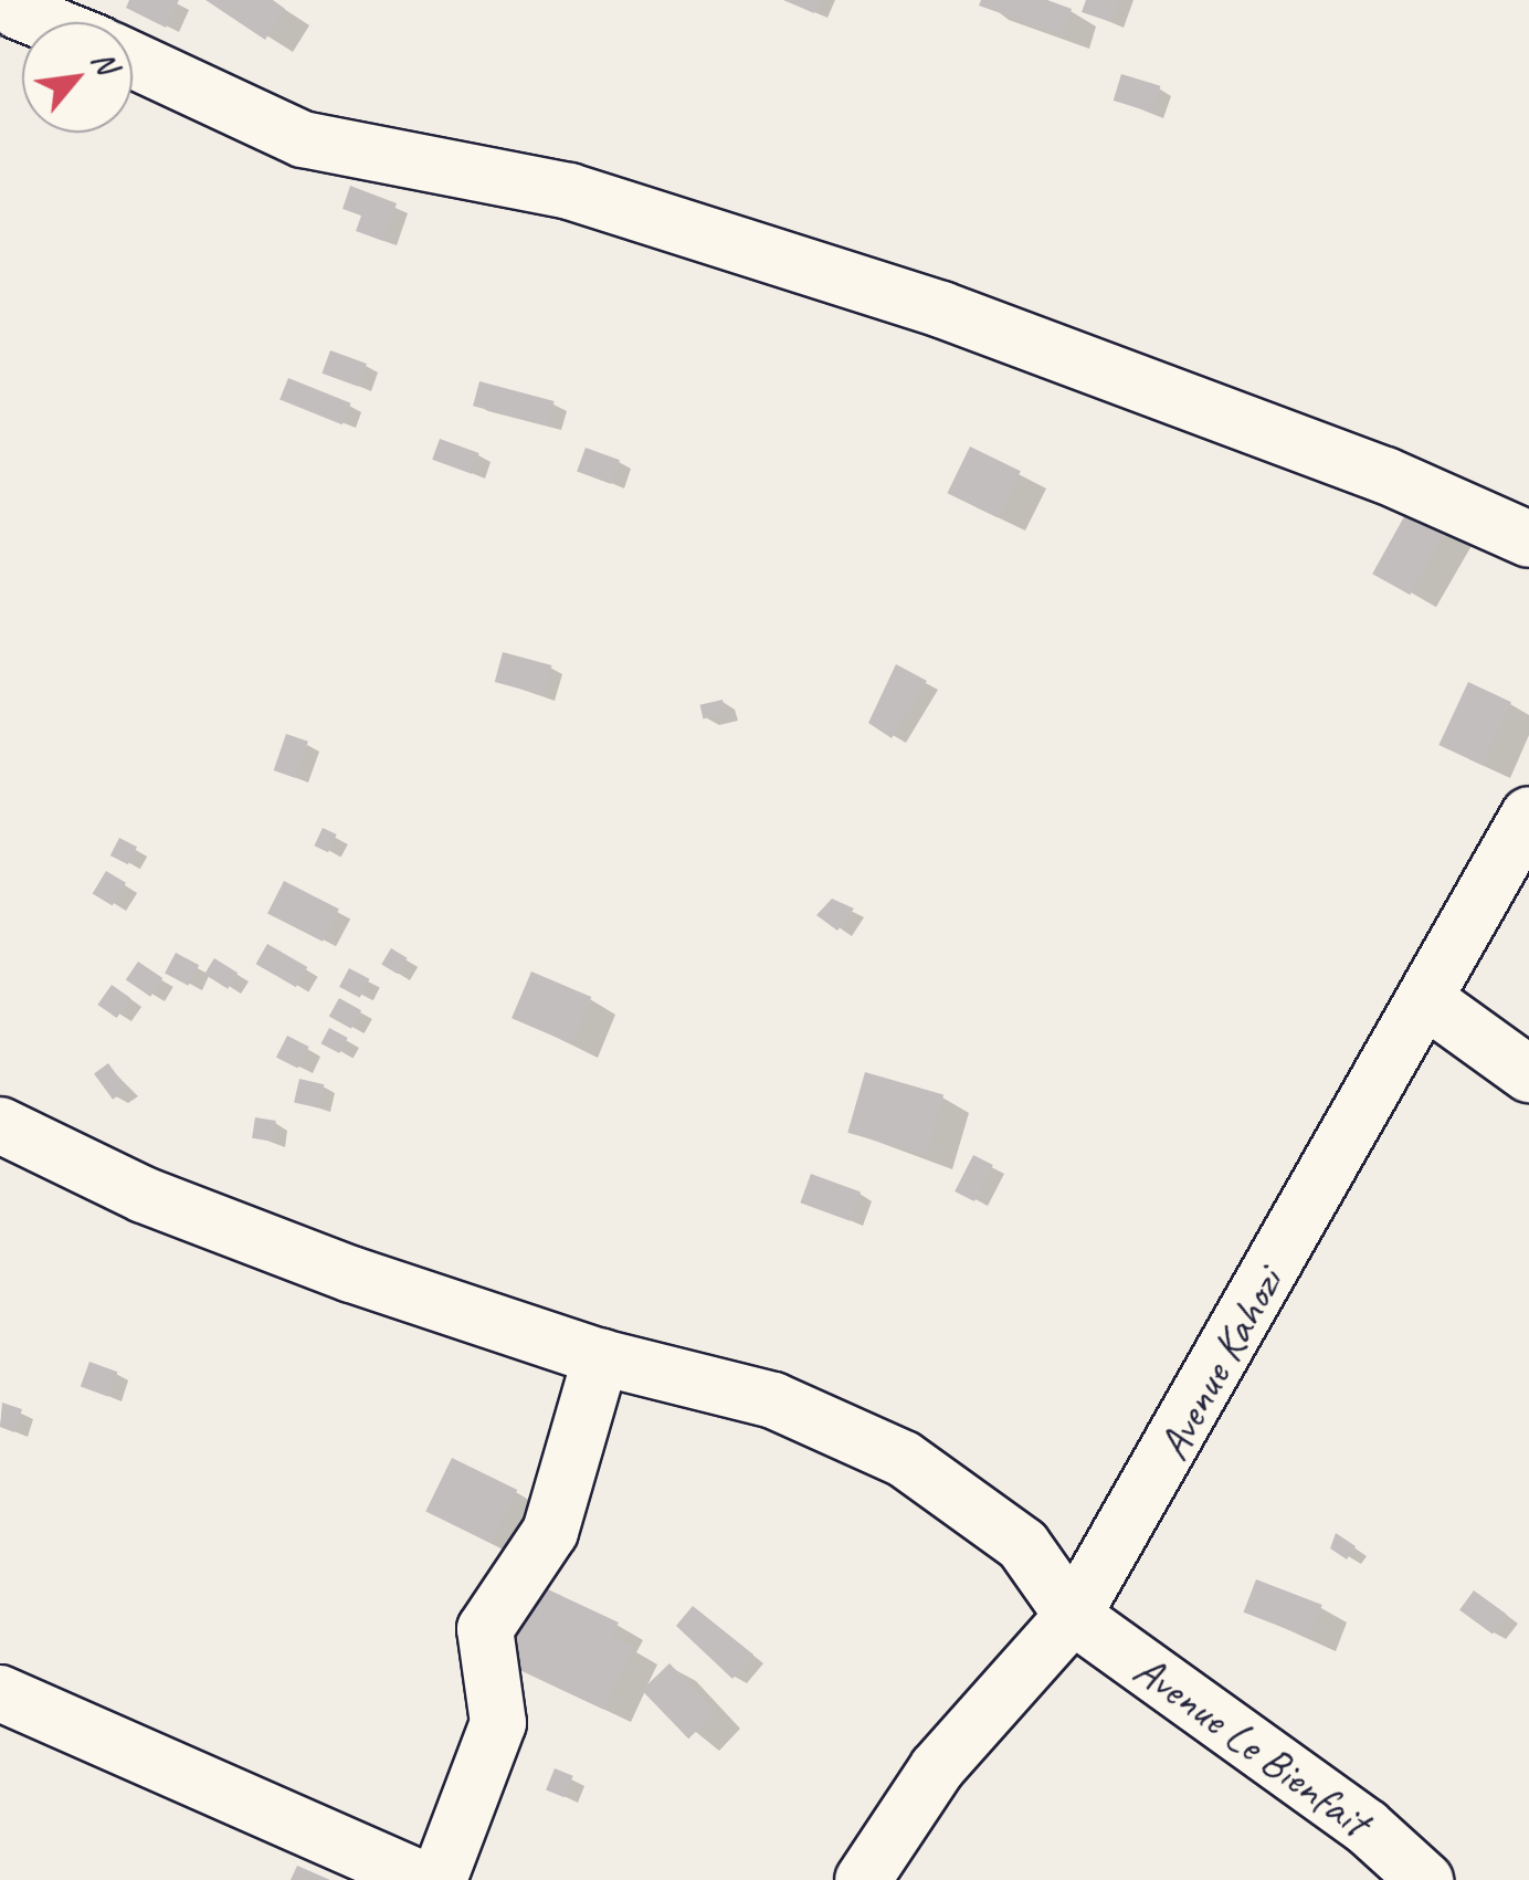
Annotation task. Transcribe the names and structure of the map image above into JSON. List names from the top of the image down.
{
  "streets": {
    "street": ["Avenue Kahozi", "Avenue Le Bienfait"]
  },
  "crossings": [
    ["Avenue Kahozi", "Avenue Le Bienfait"]
  ],
  "north": "top right"
}
